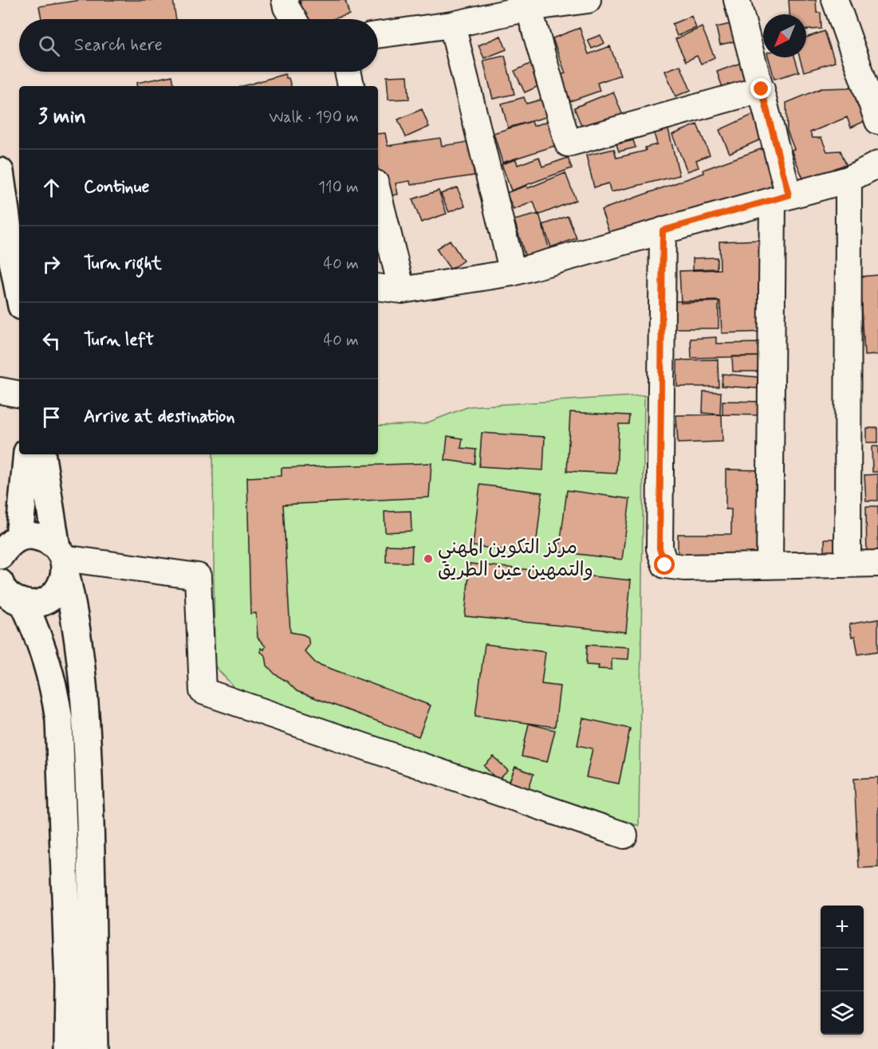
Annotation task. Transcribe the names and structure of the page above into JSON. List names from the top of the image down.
{
  "places": ["مركز التكوين المهني والتمهين عين الطريق"],
  "north": "bottom left",
  "page": {
    "search": "Search here",
    "heading": ["3 min", "Walk · 190 m"],
    "list": [
      ["Continue", "110 m"],
      ["Turn right", "40 m"],
      ["Turn left", "40 m"],
      "Arrive at destination"
    ],
    "map_buttons": ["+", "−"]
  }
}
